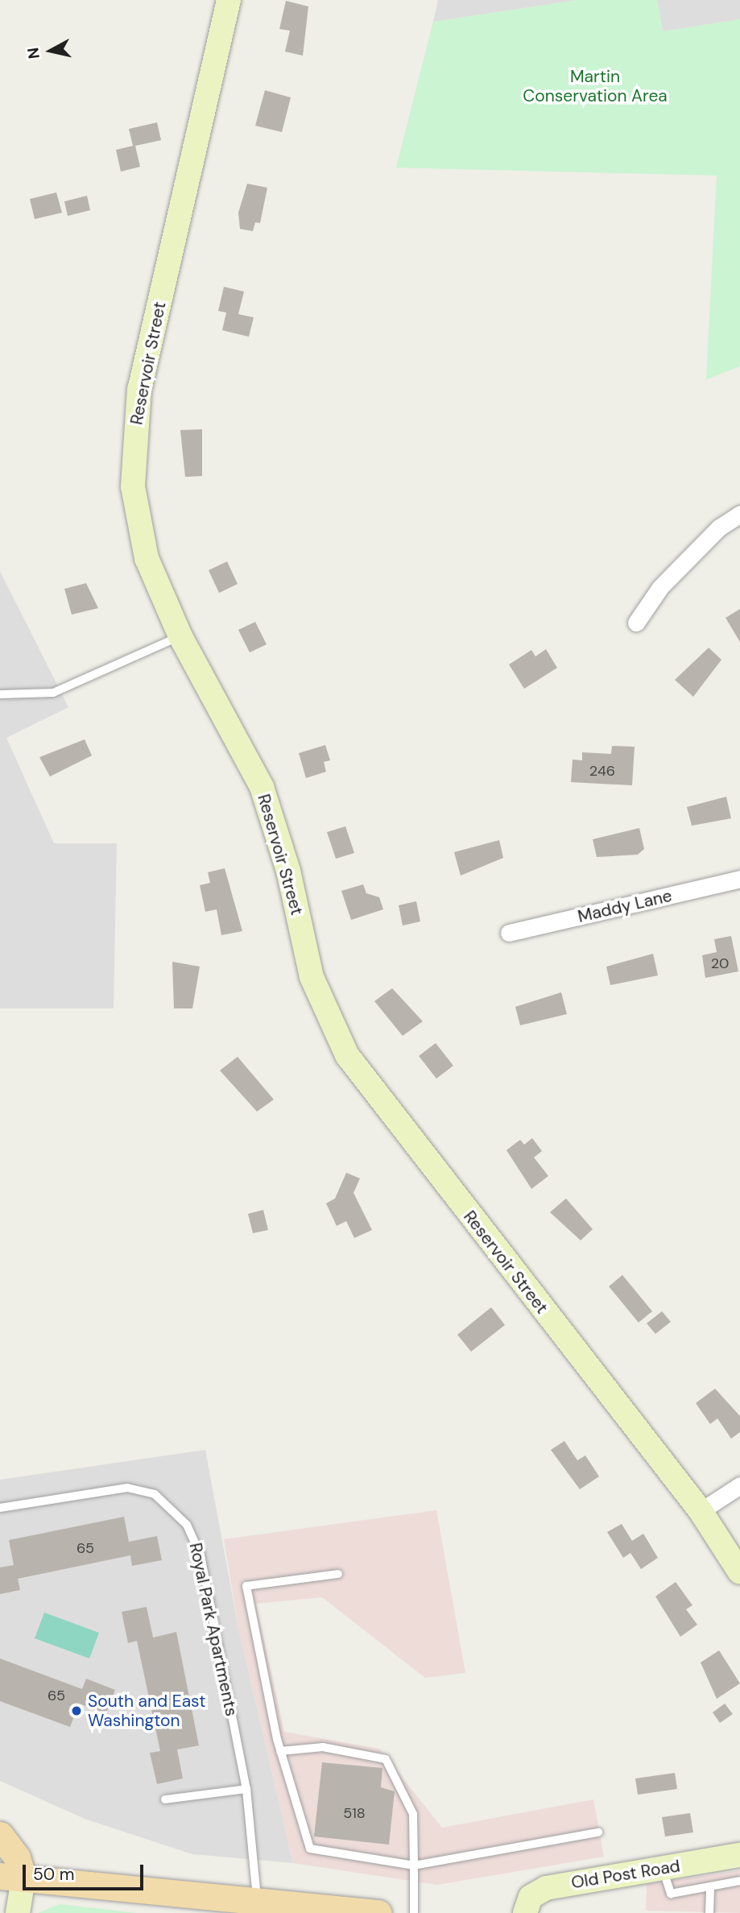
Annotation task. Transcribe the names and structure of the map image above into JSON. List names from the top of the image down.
{
  "streets": {
    "street": ["Reservoir Street", "Maddy Lane", "Old Post Road"],
    "lane": ["Royal Park Apartments"]
  },
  "parks": ["Martin Conservation Area"],
  "places": ["South and East Washington"],
  "house_numbers": [
    "246",
    "20",
    "65",
    "65",
    "518"
  ],
  "scale_bar": "50 m",
  "north": "left"
}
